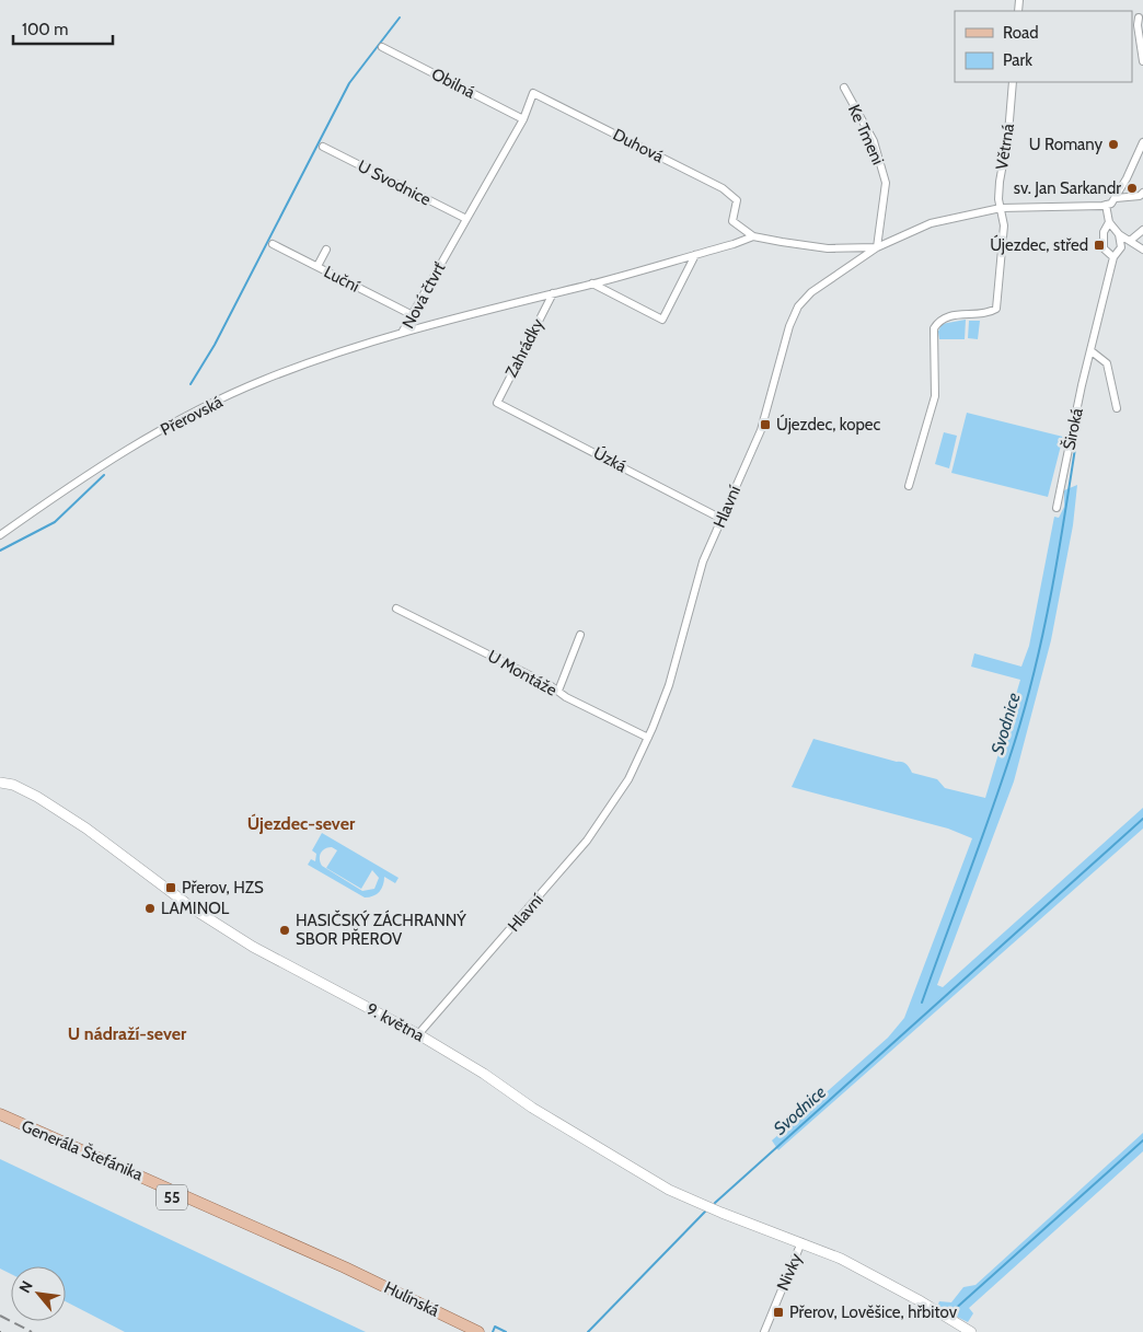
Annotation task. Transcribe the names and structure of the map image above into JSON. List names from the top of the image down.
{
  "streets": {
    "main road": ["Generála Štefánika", "55", "Hulínská"],
    "street": [
      "Obilná",
      "Ke Tmeni",
      "Duhová",
      "Větrná",
      "U Svodnice",
      "Luční",
      "Nová čtvrť",
      "Zahrádky",
      "Přerovská",
      "Široká",
      "Úzká",
      "Hlavní",
      "U Montáže",
      "9. května",
      "Nivky"
    ]
  },
  "crossings": [
    ["Obilná", "Nová čtvrť"],
    ["Ke Tmeni", "Nová čtvrť"],
    ["Ke Tmeni", "Hlavní"],
    ["Duhová", "Nová čtvrť"],
    ["Větrná", "Hlavní"],
    ["U Svodnice", "Nová čtvrť"],
    ["Luční", "Nová čtvrť"],
    ["Nová čtvrť", "Zahrádky"],
    ["Nová čtvrť", "Přerovská"],
    ["Nová čtvrť", "Hlavní"],
    ["Zahrádky", "Úzká"],
    ["Úzká", "Hlavní"],
    ["Hlavní", "U Montáže"],
    ["Hlavní", "9. května"],
    ["9. května", "Nivky"],
    ["Generála Štefánika", "Hulínská"]
  ],
  "districts": ["Újezdec-sever", "U nádraží-sever"],
  "water": ["Svodnice"],
  "places": {
    "other": [
      "U Romany",
      "sv. Jan Sarkandr",
      "LAMINOL",
      "HASIČSKÝ ZÁCHRANNÝ SBOR PŘEROV"
    ],
    "transit": [
      "Újezdec, střed",
      "Újezdec, kopec",
      "Přerov, HZS",
      "Přerov, Lověšice, hřbitov"
    ]
  },
  "legend": ["Road", "Park"],
  "scale_bar": "100 m",
  "north": "top left"
}
